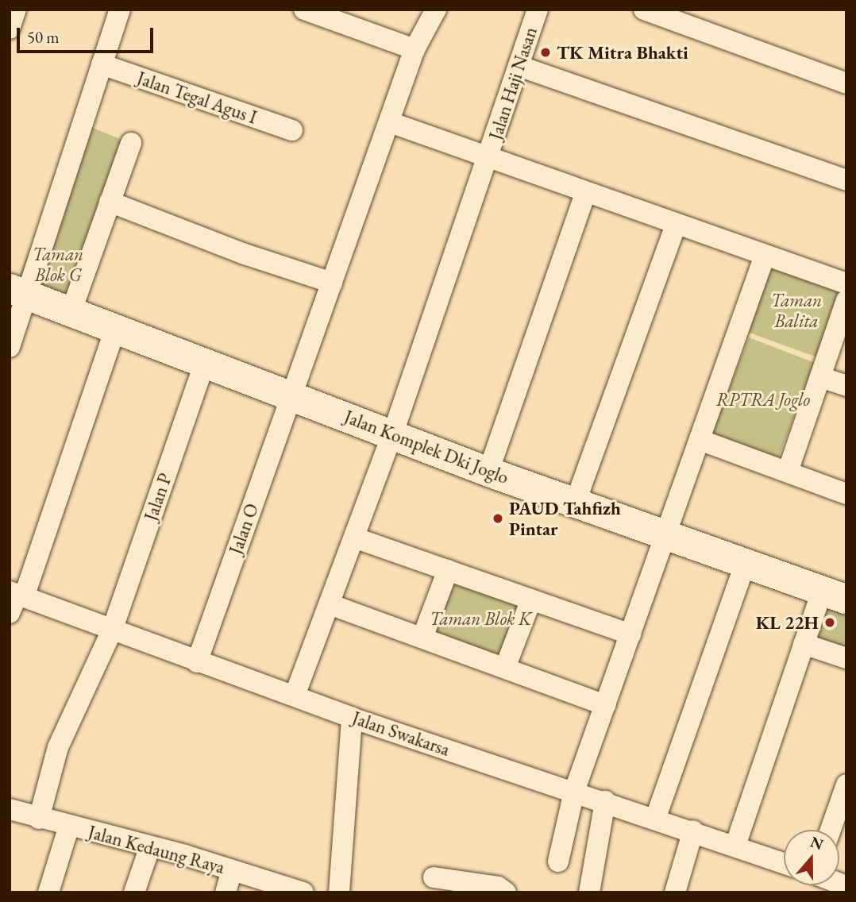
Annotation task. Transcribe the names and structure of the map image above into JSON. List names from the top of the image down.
{
  "streets": {
    "street": [
      "Jalan Haji Nasan",
      "Jalan Tegal Agus I",
      "Jalan Komplek Dki Joglo",
      "Jalan P",
      "Jalan O",
      "Jalan Swakarsa",
      "Jalan Kedaung Raya"
    ]
  },
  "crossings": [
    ["Jalan Haji Nasan", "Jalan Komplek Dki Joglo"],
    ["Jalan Haji Nasan", "Jalan Swakarsa"],
    ["Jalan Komplek Dki Joglo", "Jalan P"],
    ["Jalan Komplek Dki Joglo", "Jalan O"],
    ["Jalan P", "Jalan Swakarsa"],
    ["Jalan P", "Jalan Kedaung Raya"],
    ["Jalan O", "Jalan Swakarsa"]
  ],
  "parks": [
    "Taman Blok G",
    "Taman Balita",
    "RPTRA Joglo",
    "Taman Blok K"
  ],
  "places": ["TK Mitra Bhakti", "PAUD Tahfizh Pintar", "KL 22H"],
  "scale_bar": "50 m",
  "north": "top"
}
